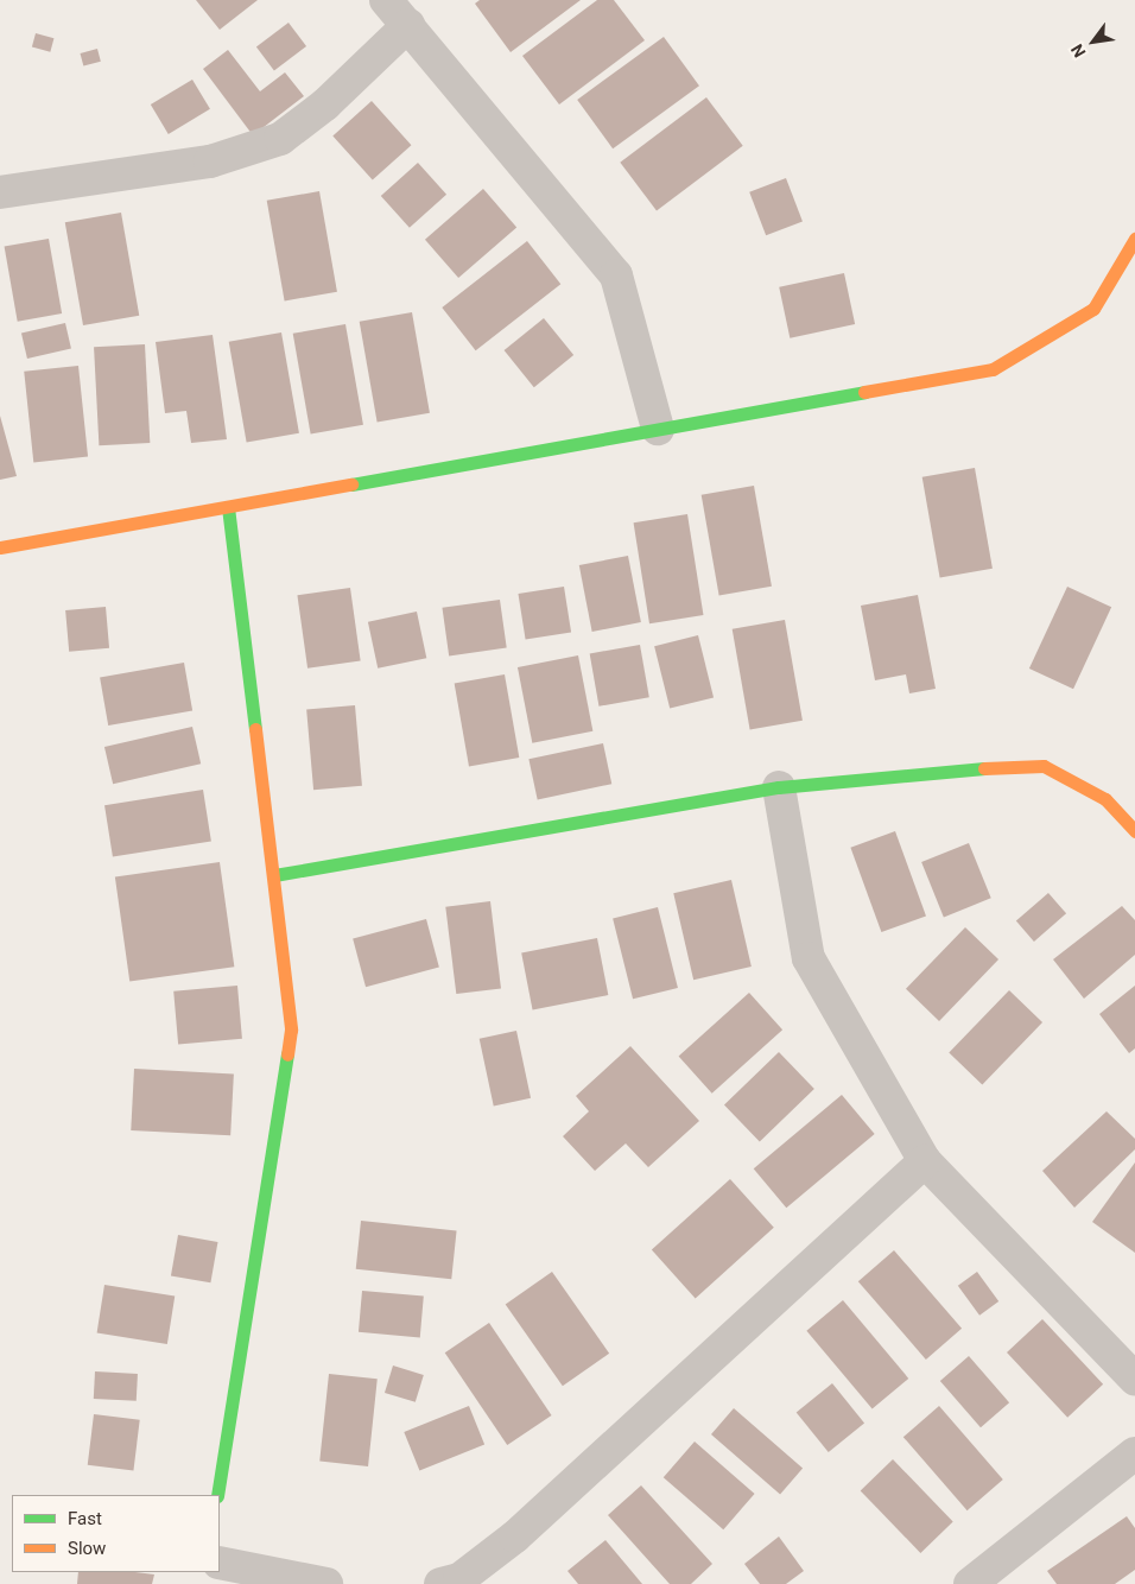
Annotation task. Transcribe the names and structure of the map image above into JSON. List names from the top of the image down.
{
  "legend": ["Fast", "Slow"],
  "north": "bottom left"
}
